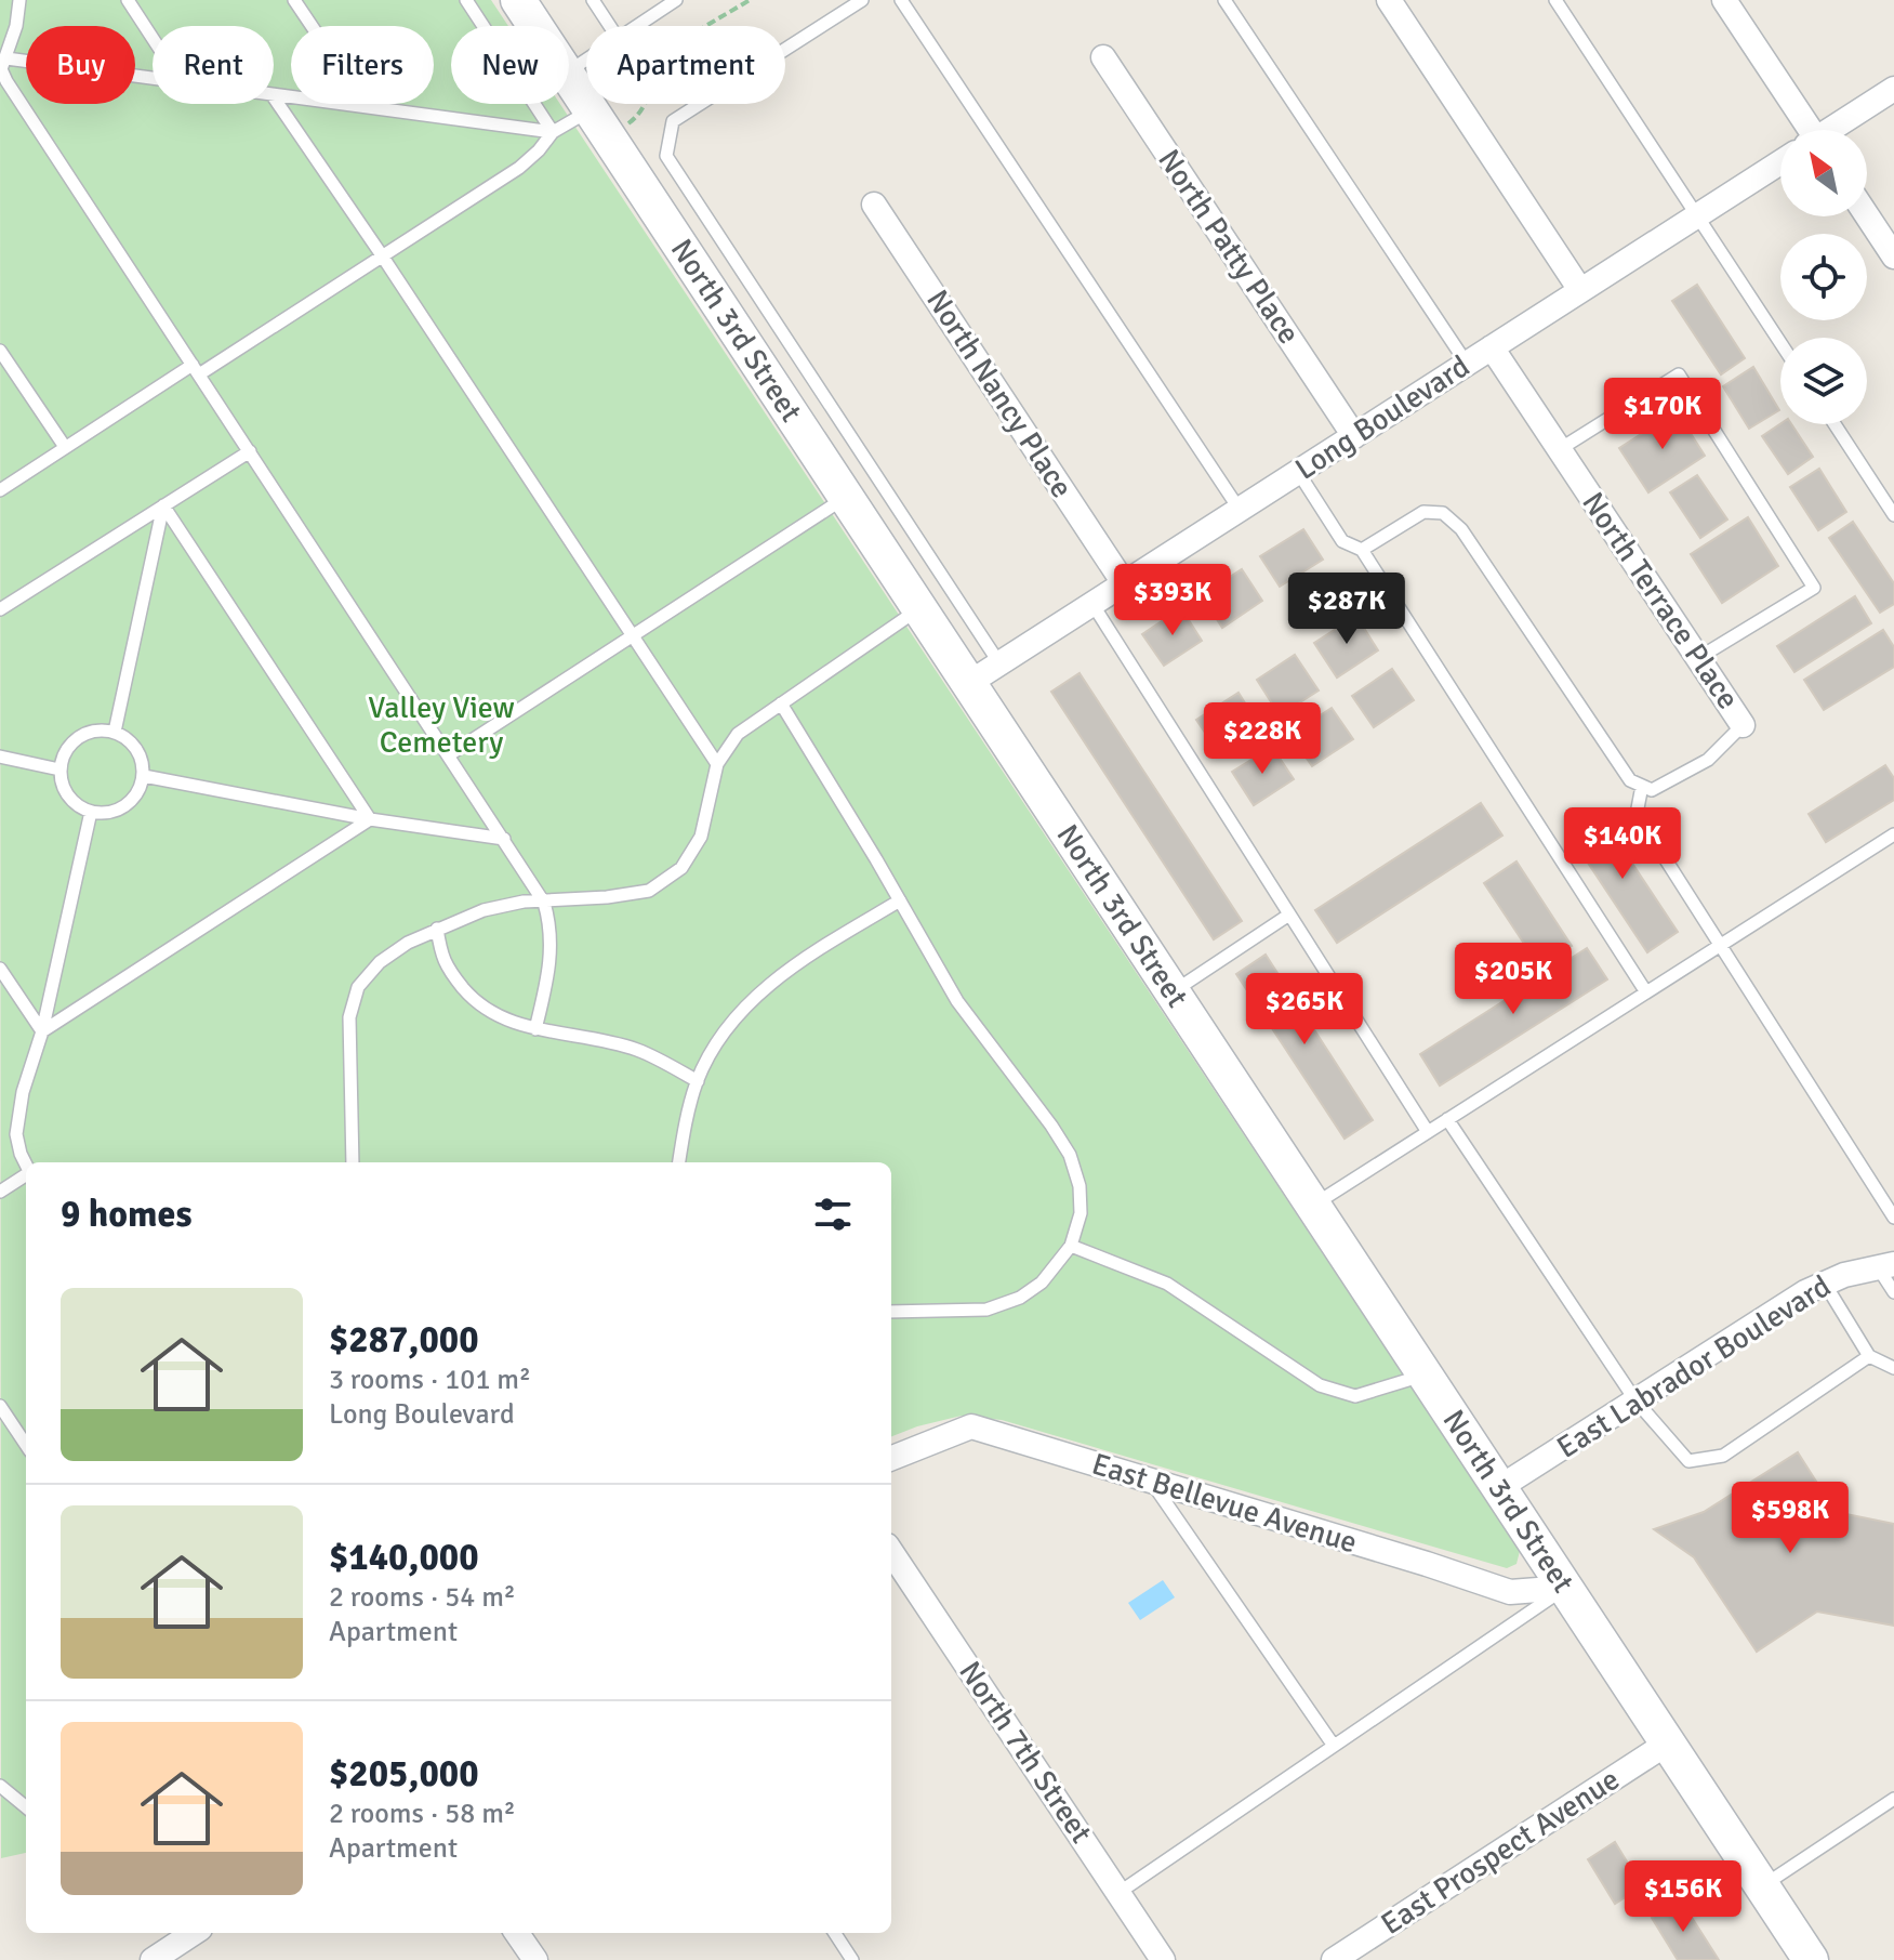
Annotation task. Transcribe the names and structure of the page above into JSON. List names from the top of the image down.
{
  "streets": {
    "main road": ["North 3rd Street"],
    "street": [
      "North Patty Place",
      "North Nancy Place",
      "Long Boulevard",
      "North Terrace Place",
      "East Labrador Boulevard",
      "East Bellevue Avenue",
      "North 7th Street",
      "East Prospect Avenue"
    ]
  },
  "crossings": [
    ["North Patty Place", "Long Boulevard"],
    ["North 3rd Street", "Long Boulevard"],
    ["North 3rd Street", "East Labrador Boulevard"],
    ["North 3rd Street", "East Bellevue Avenue"],
    ["North 3rd Street", "East Prospect Avenue"],
    ["North Nancy Place", "Long Boulevard"],
    ["Long Boulevard", "North Terrace Place"]
  ],
  "parks": ["Valley View Cemetery"],
  "north": "top left",
  "page": {
    "chip": [
      "Buy",
      "Rent",
      "Filters",
      "New",
      "Apartment"
    ],
    "price": [
      "$170K",
      "$393K",
      "$287K",
      "$228K",
      "$140K",
      "$205K",
      "$265K",
      "$598K",
      "$156K"
    ],
    "heading": "9 homes",
    "list": [
      {
        "name": "$287,000",
        "note": "3 rooms · 101 m² · Long Boulevard"
      },
      {
        "name": "$140,000",
        "note": "2 rooms · 54 m² · Apartment"
      },
      {
        "name": "$205,000",
        "note": "2 rooms · 58 m² · Apartment"
      }
    ]
  }
}
